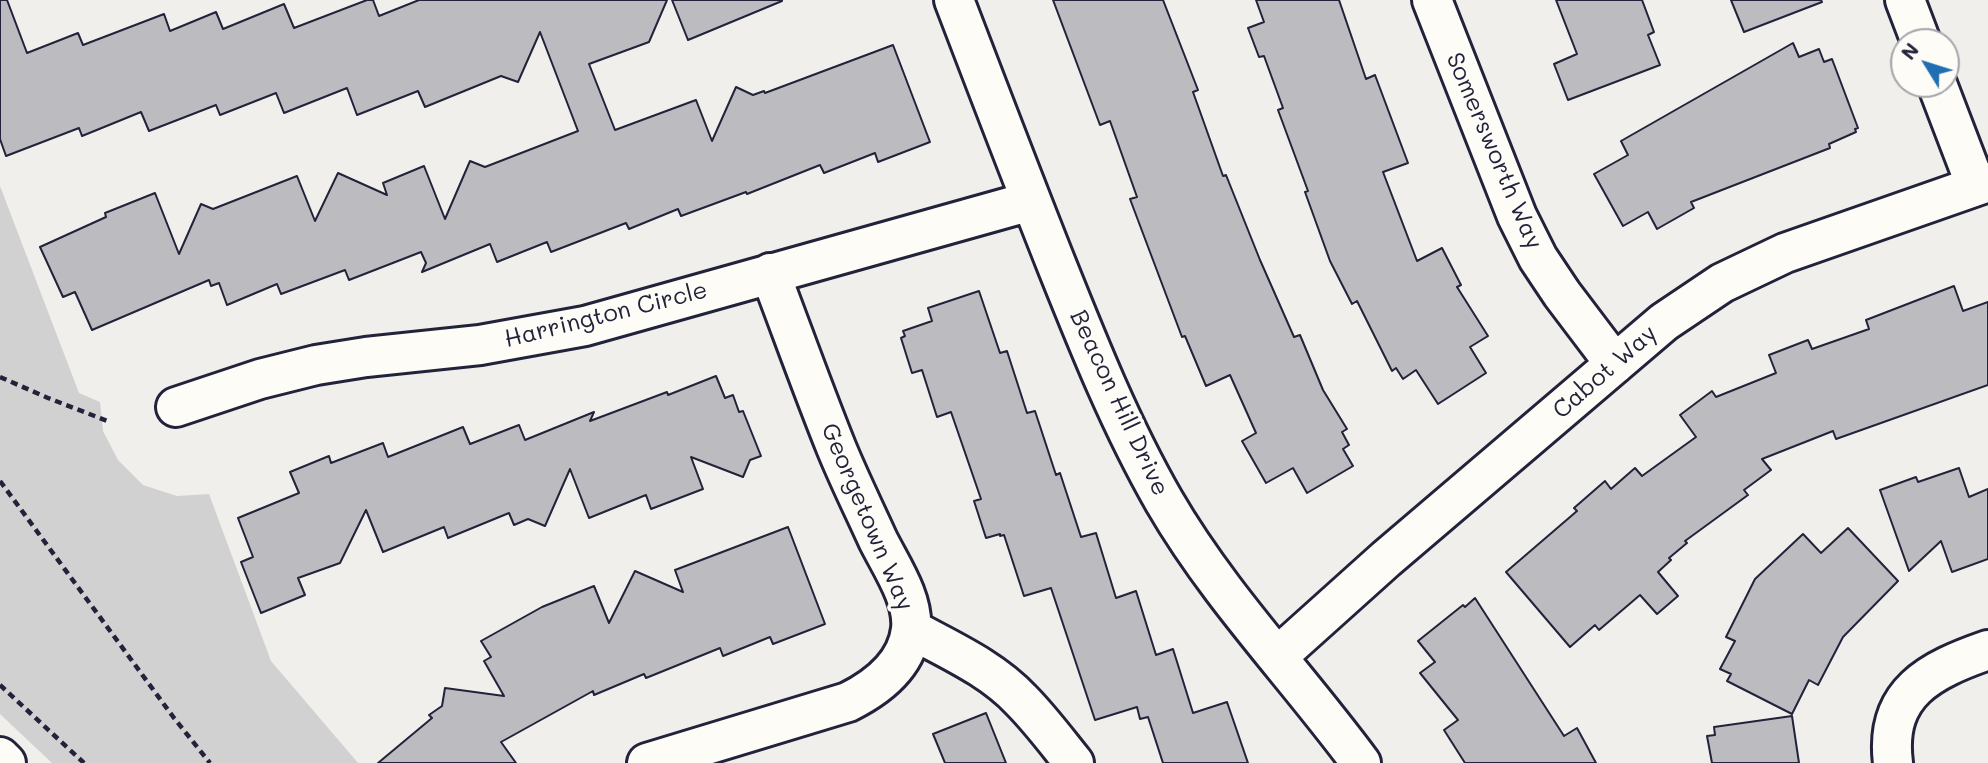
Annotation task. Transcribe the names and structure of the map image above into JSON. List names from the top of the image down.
{
  "streets": {
    "street": [
      "Somersworth Way",
      "Harrington Circle",
      "Cabot Way",
      "Beacon Hill Drive",
      "Georgetown Way"
    ]
  },
  "crossings": [
    ["Somersworth Way", "Cabot Way"],
    ["Harrington Circle", "Beacon Hill Drive"],
    ["Harrington Circle", "Georgetown Way"],
    ["Cabot Way", "Beacon Hill Drive"]
  ],
  "north": "top left"
}
